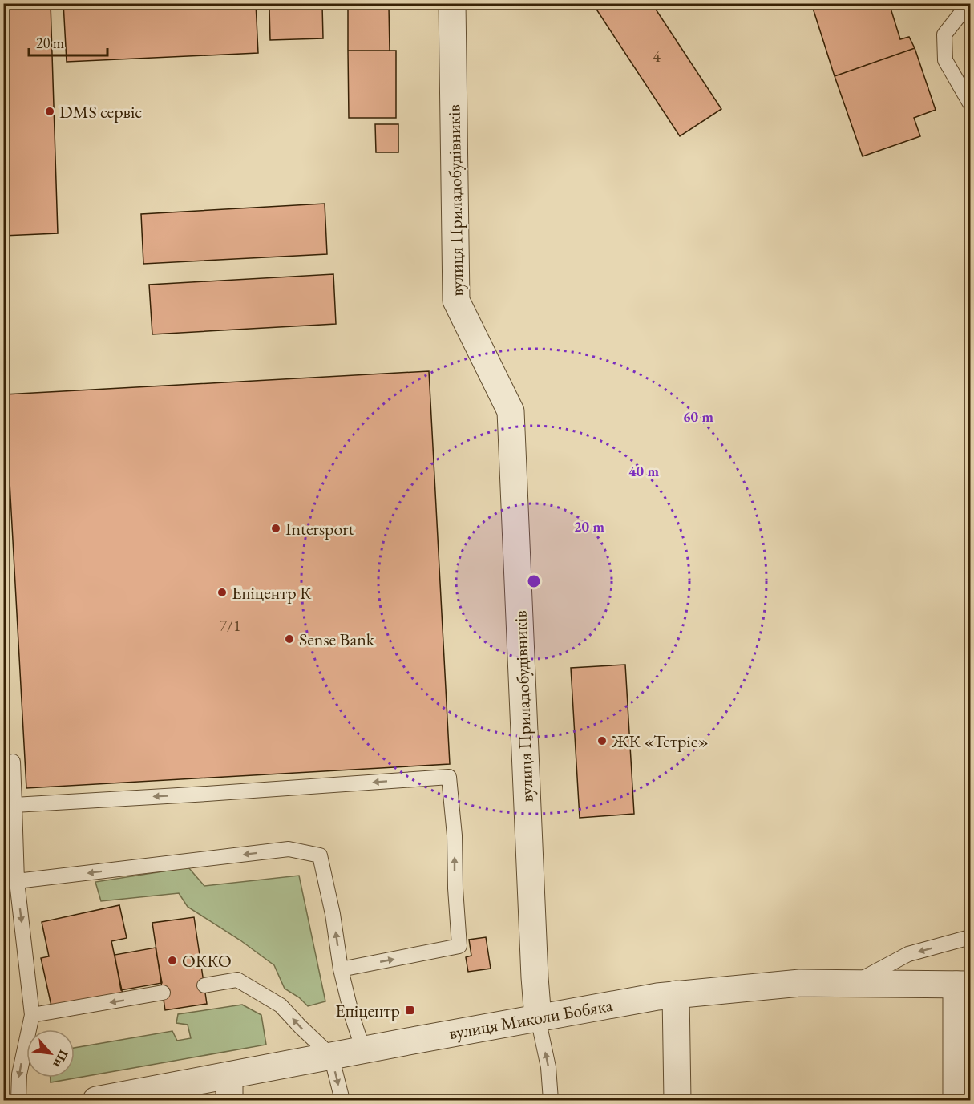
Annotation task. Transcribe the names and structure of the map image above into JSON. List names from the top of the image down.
{
  "streets": {
    "street": ["вулиця Приладобудівників", "вулиця Миколи Бобяка"]
  },
  "crossings": [
    ["вулиця Приладобудівників", "вулиця Миколи Бобяка"]
  ],
  "places": {
    "other": [
      "DMS сервіс",
      "Intersport",
      "Епіцентр К",
      "Sense Bank",
      "ЖК «Тетріс»",
      "ОККО"
    ],
    "transit": ["Епіцентр"]
  },
  "house_numbers": ["4", "7/1"],
  "scale_bar": "20 m",
  "north": "bottom right",
  "rings": ["60 m", "40 m", "20 m"]
}
